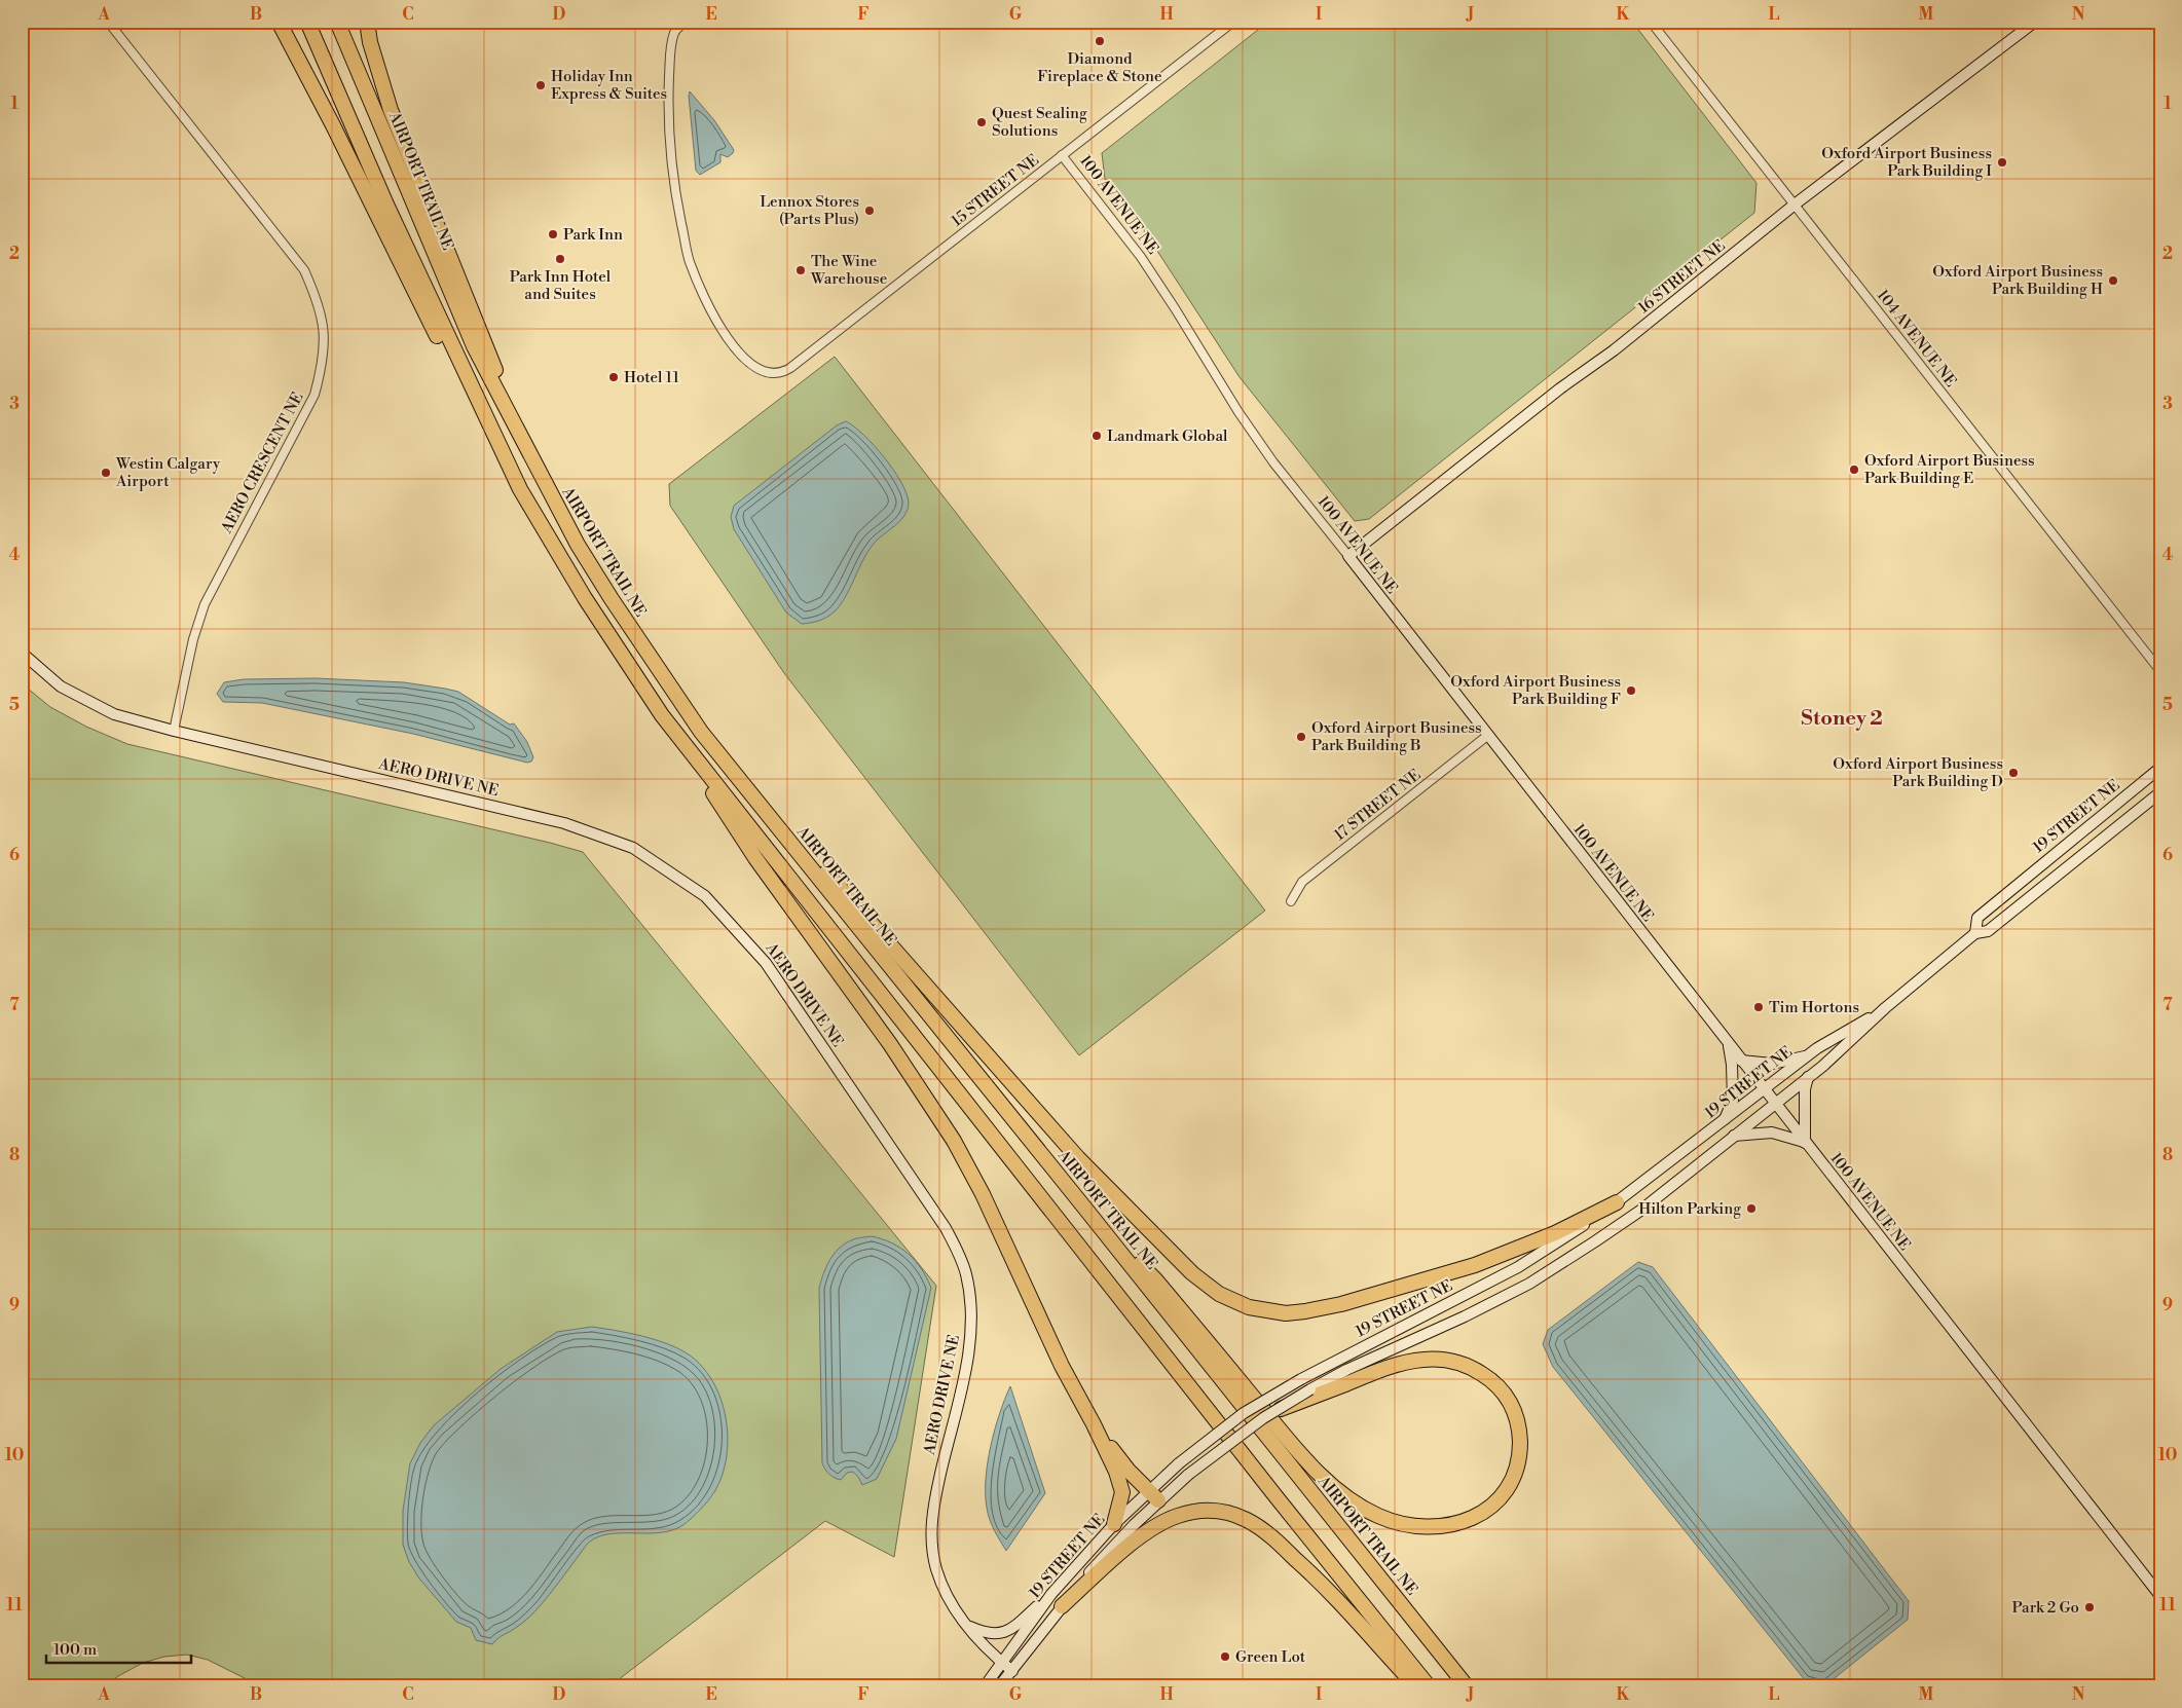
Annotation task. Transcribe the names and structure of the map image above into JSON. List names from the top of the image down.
{
  "streets": {
    "highway": ["AIRPORT TRAIL NE"],
    "street": [
      "15 STREET NE",
      "100 AVENUE NE",
      "16 STREET NE",
      "104 AVENUE NE",
      "AERO CRESCENT NE",
      "AERO DRIVE NE",
      "17 STREET NE",
      "19 STREET NE"
    ]
  },
  "crossings": [
    ["15 STREET NE", "100 AVENUE NE"],
    ["100 AVENUE NE", "16 STREET NE"],
    ["100 AVENUE NE", "17 STREET NE"],
    ["100 AVENUE NE", "19 STREET NE"],
    ["16 STREET NE", "104 AVENUE NE"],
    ["AERO CRESCENT NE", "AERO DRIVE NE"],
    ["AERO DRIVE NE", "19 STREET NE"]
  ],
  "districts": ["Stoney 2"],
  "places": [
    "Diamond Fireplace & Stone",
    "Holiday Inn Express & Suites",
    "Quest Sealing Solutions",
    "Oxford Airport Business Park Building I",
    "Lennox Stores (Parts Plus)",
    "Park Inn",
    "Park Inn Hotel and Suites",
    "The Wine Warehouse",
    "Oxford Airport Business Park Building H",
    "Hotel 11",
    "Landmark Global",
    "Oxford Airport Business Park Building E",
    "Westin Calgary Airport",
    "Oxford Airport Business Park Building F",
    "Oxford Airport Business Park Building B",
    "Oxford Airport Business Park Building D",
    "Tim Hortons",
    "Hilton Parking",
    "Park 2 Go",
    "Green Lot"
  ],
  "scale_bar": "100 m",
  "grid": {
    "columns": [
      "A",
      "B",
      "C",
      "D",
      "E",
      "F",
      "G",
      "H",
      "I",
      "J",
      "K",
      "L",
      "M",
      "N"
    ],
    "rows": [
      "1",
      "2",
      "3",
      "4",
      "5",
      "6",
      "7",
      "8",
      "9",
      "10",
      "11"
    ]
  }
}
